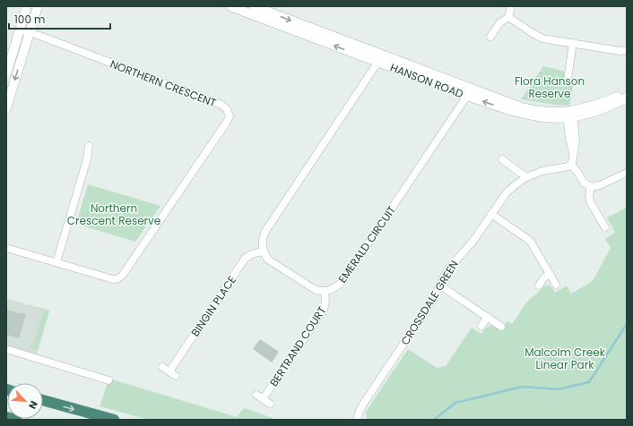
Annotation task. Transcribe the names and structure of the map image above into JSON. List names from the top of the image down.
{
  "streets": {
    "street": [
      "HANSON ROAD",
      "NORTHERN CRESCENT",
      "EMERALD CIRCUIT",
      "CROSSDALE GREEN",
      "BINGIN PLACE",
      "BERTRAND COURT"
    ]
  },
  "crossings": [
    ["HANSON ROAD", "EMERALD CIRCUIT"],
    ["EMERALD CIRCUIT", "BERTRAND COURT"]
  ],
  "parks": ["Flora Hanson Reserve", "Northern Crescent Reserve", "Malcolm Creek Linear Park"],
  "scale_bar": "100 m",
  "north": "bottom right"
}
